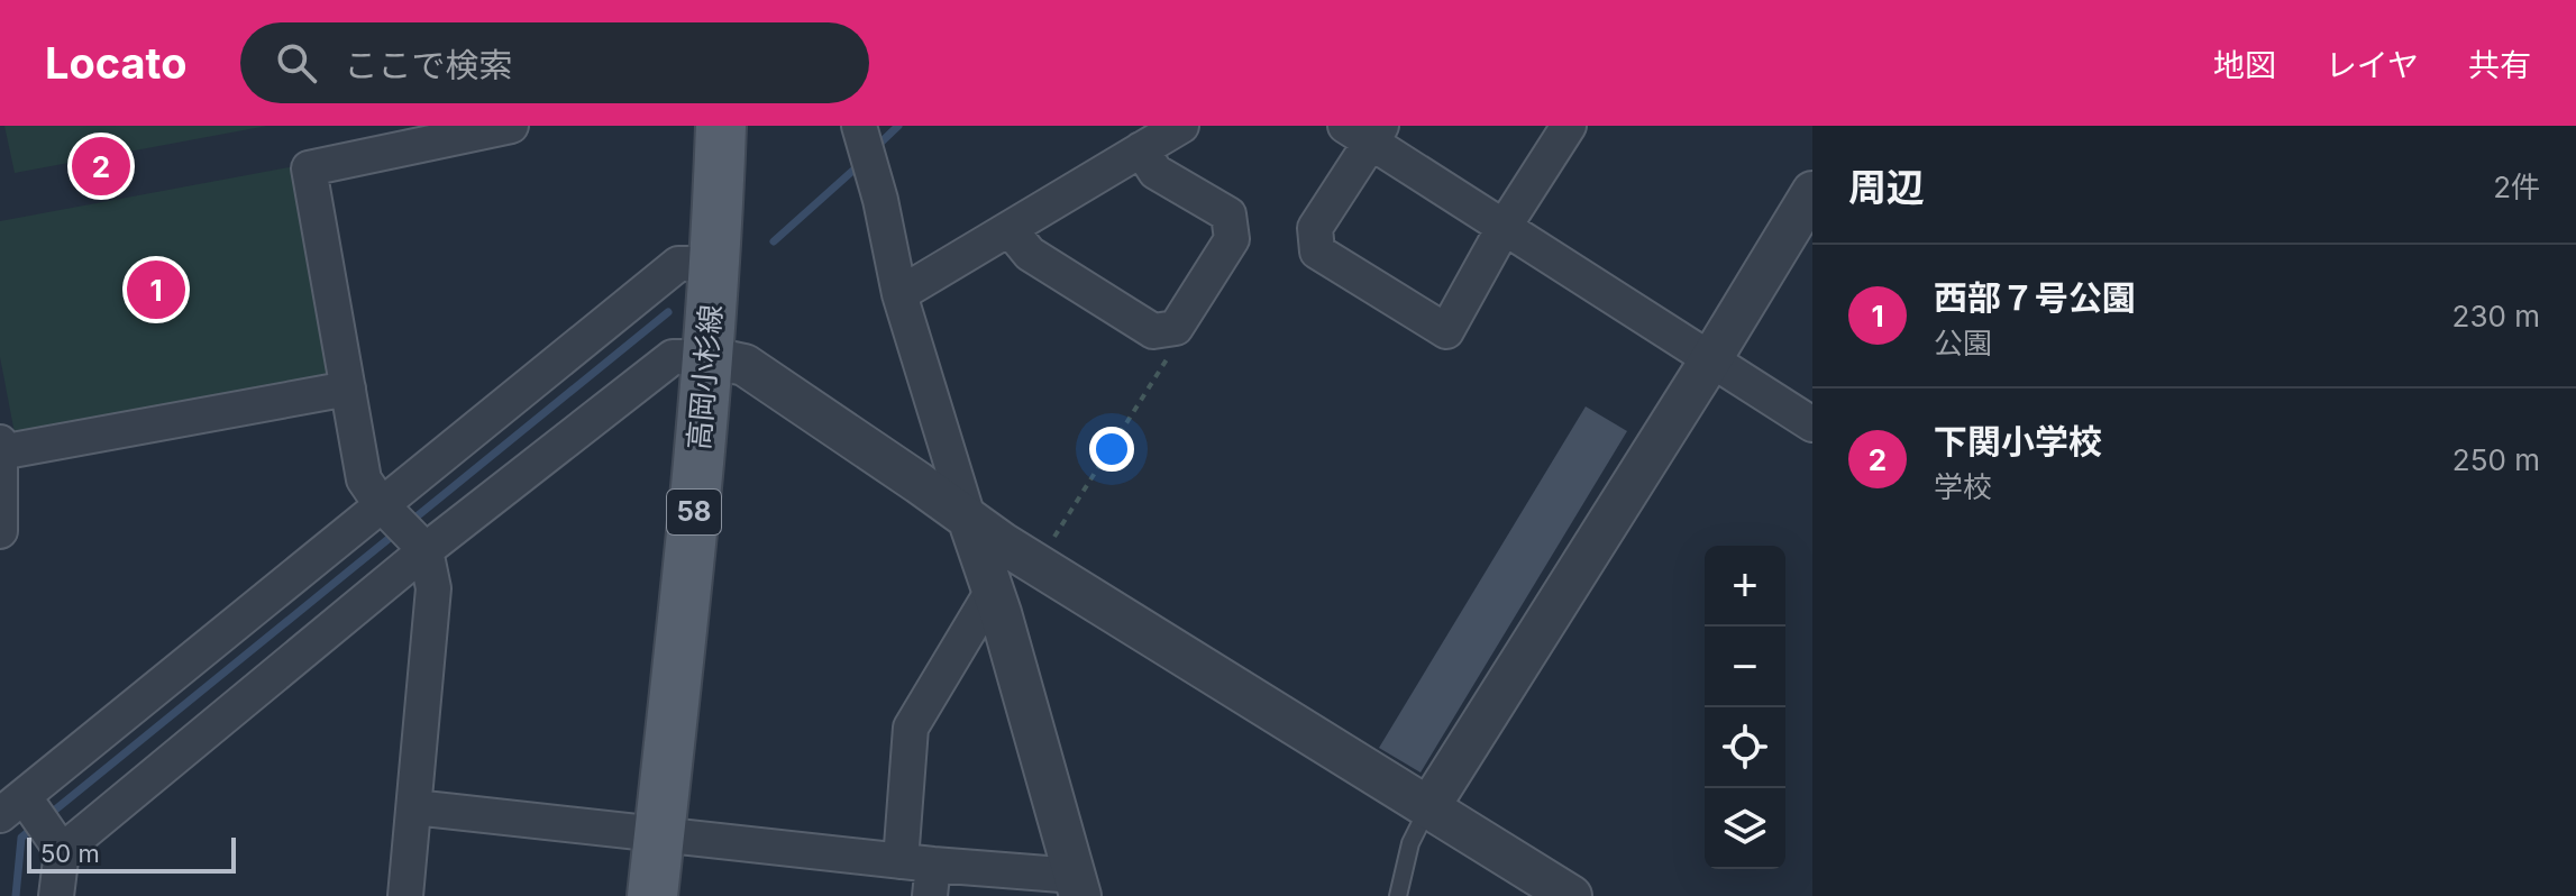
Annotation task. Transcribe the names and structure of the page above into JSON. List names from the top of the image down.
{
  "streets": {
    "main road": ["高岡小杉線", "58"]
  },
  "scale_bar": "50 m",
  "page": {
    "header": "Locato",
    "search": "ここで検索",
    "nav": ["地図", "レイヤ", "共有"],
    "heading": ["周辺", "2件"],
    "pins": ["2", "1"],
    "list": [
      {
        "mark": "1",
        "name": "西部７号公園",
        "note": "公園",
        "value": "230 m"
      },
      {
        "mark": "2",
        "name": "下関小学校",
        "note": "学校",
        "value": "250 m"
      }
    ],
    "map_buttons": ["+", "−"],
    "scale": "50 m"
  }
}
